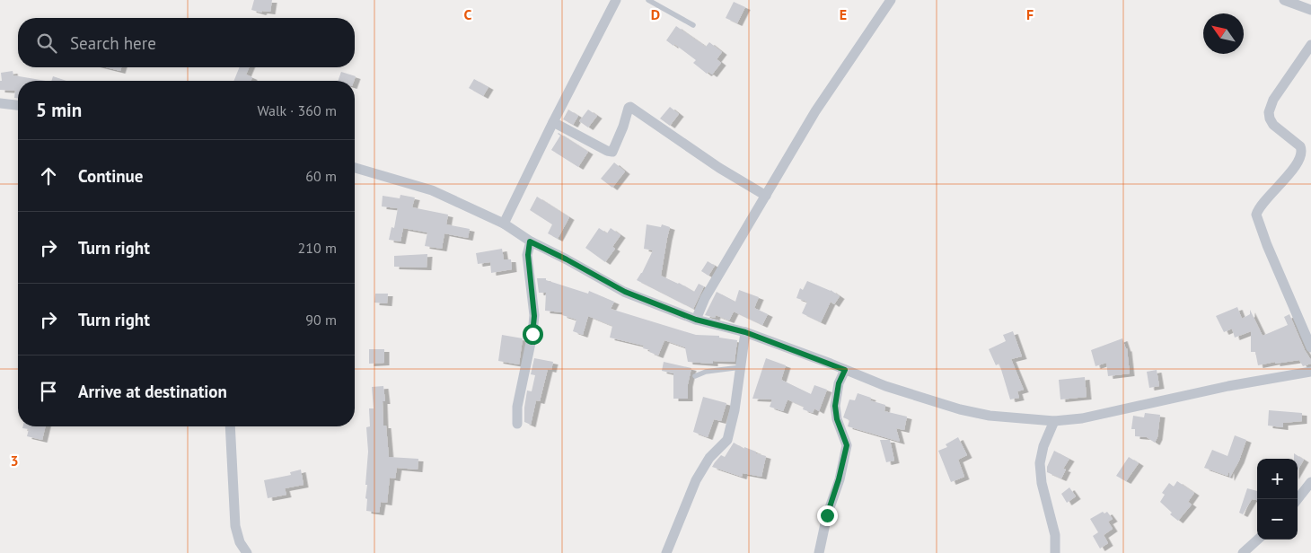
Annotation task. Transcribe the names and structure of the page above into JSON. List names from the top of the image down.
{
  "north": "top left",
  "page": {
    "search": "Search here",
    "heading": ["5 min", "Walk · 360 m"],
    "list": [
      ["Continue", "60 m"],
      ["Turn right", "210 m"],
      ["Turn right", "90 m"],
      "Arrive at destination"
    ],
    "map_buttons": ["+", "−"]
  },
  "grid": {
    "columns": [
      "C",
      "D",
      "E",
      "F"
    ],
    "rows": ["3"]
  }
}
